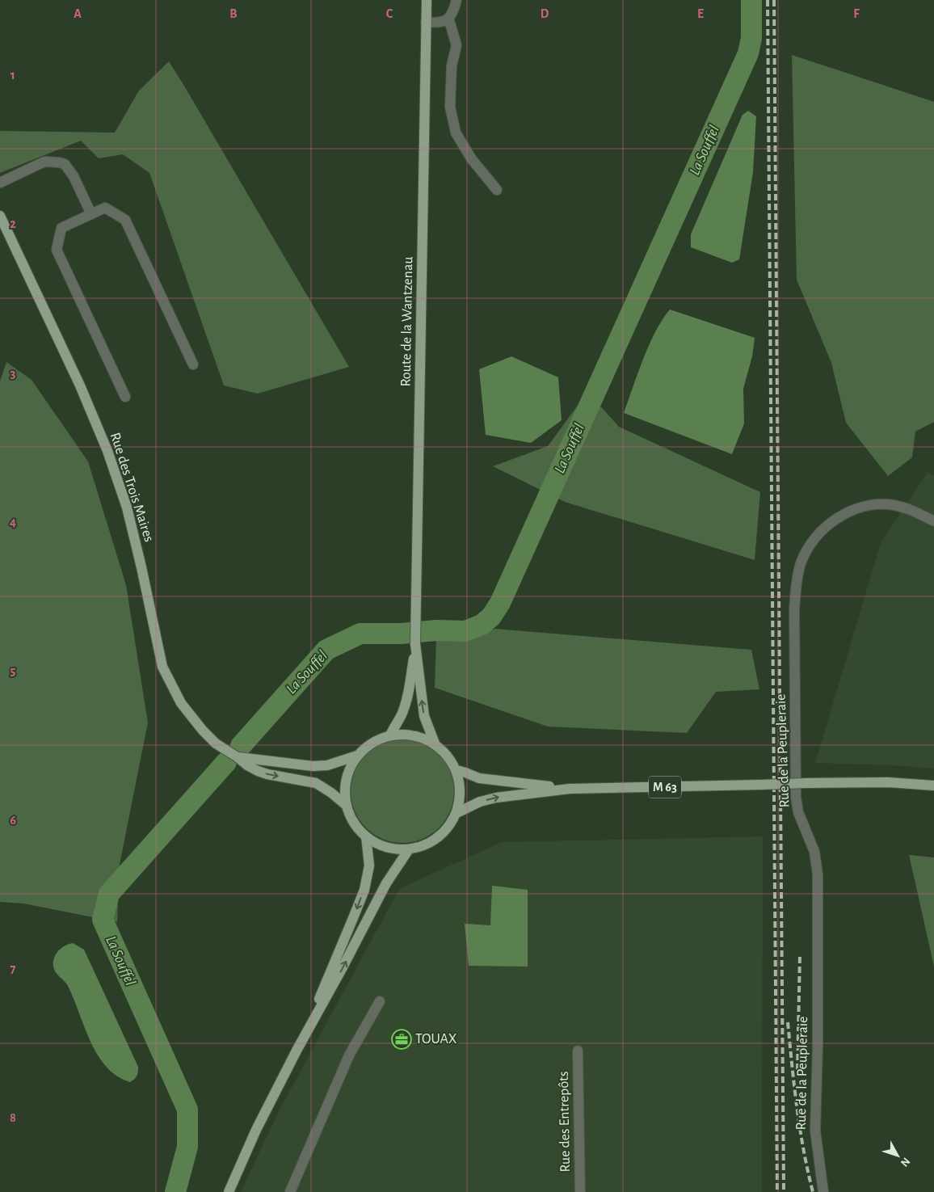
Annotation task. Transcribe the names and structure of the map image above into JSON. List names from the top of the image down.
{
  "streets": {
    "main road": ["Route de la Wantzenau", "Rue des Trois Maires", "M 63"],
    "street": ["Rue de la Peupleraie", "Rue des Entrepôts"]
  },
  "crossings": [
    ["Route de la Wantzenau", "Rue des Trois Maires"],
    ["Route de la Wantzenau", "M 63"],
    ["Rue des Trois Maires", "M 63"]
  ],
  "water": ["La Souffel"],
  "places": {
    "office": ["TOUAX"]
  },
  "north": "bottom right",
  "grid": {
    "columns": [
      "A",
      "B",
      "C",
      "D",
      "E",
      "F"
    ],
    "rows": [
      "1",
      "2",
      "3",
      "4",
      "5",
      "6",
      "7",
      "8"
    ]
  }
}
